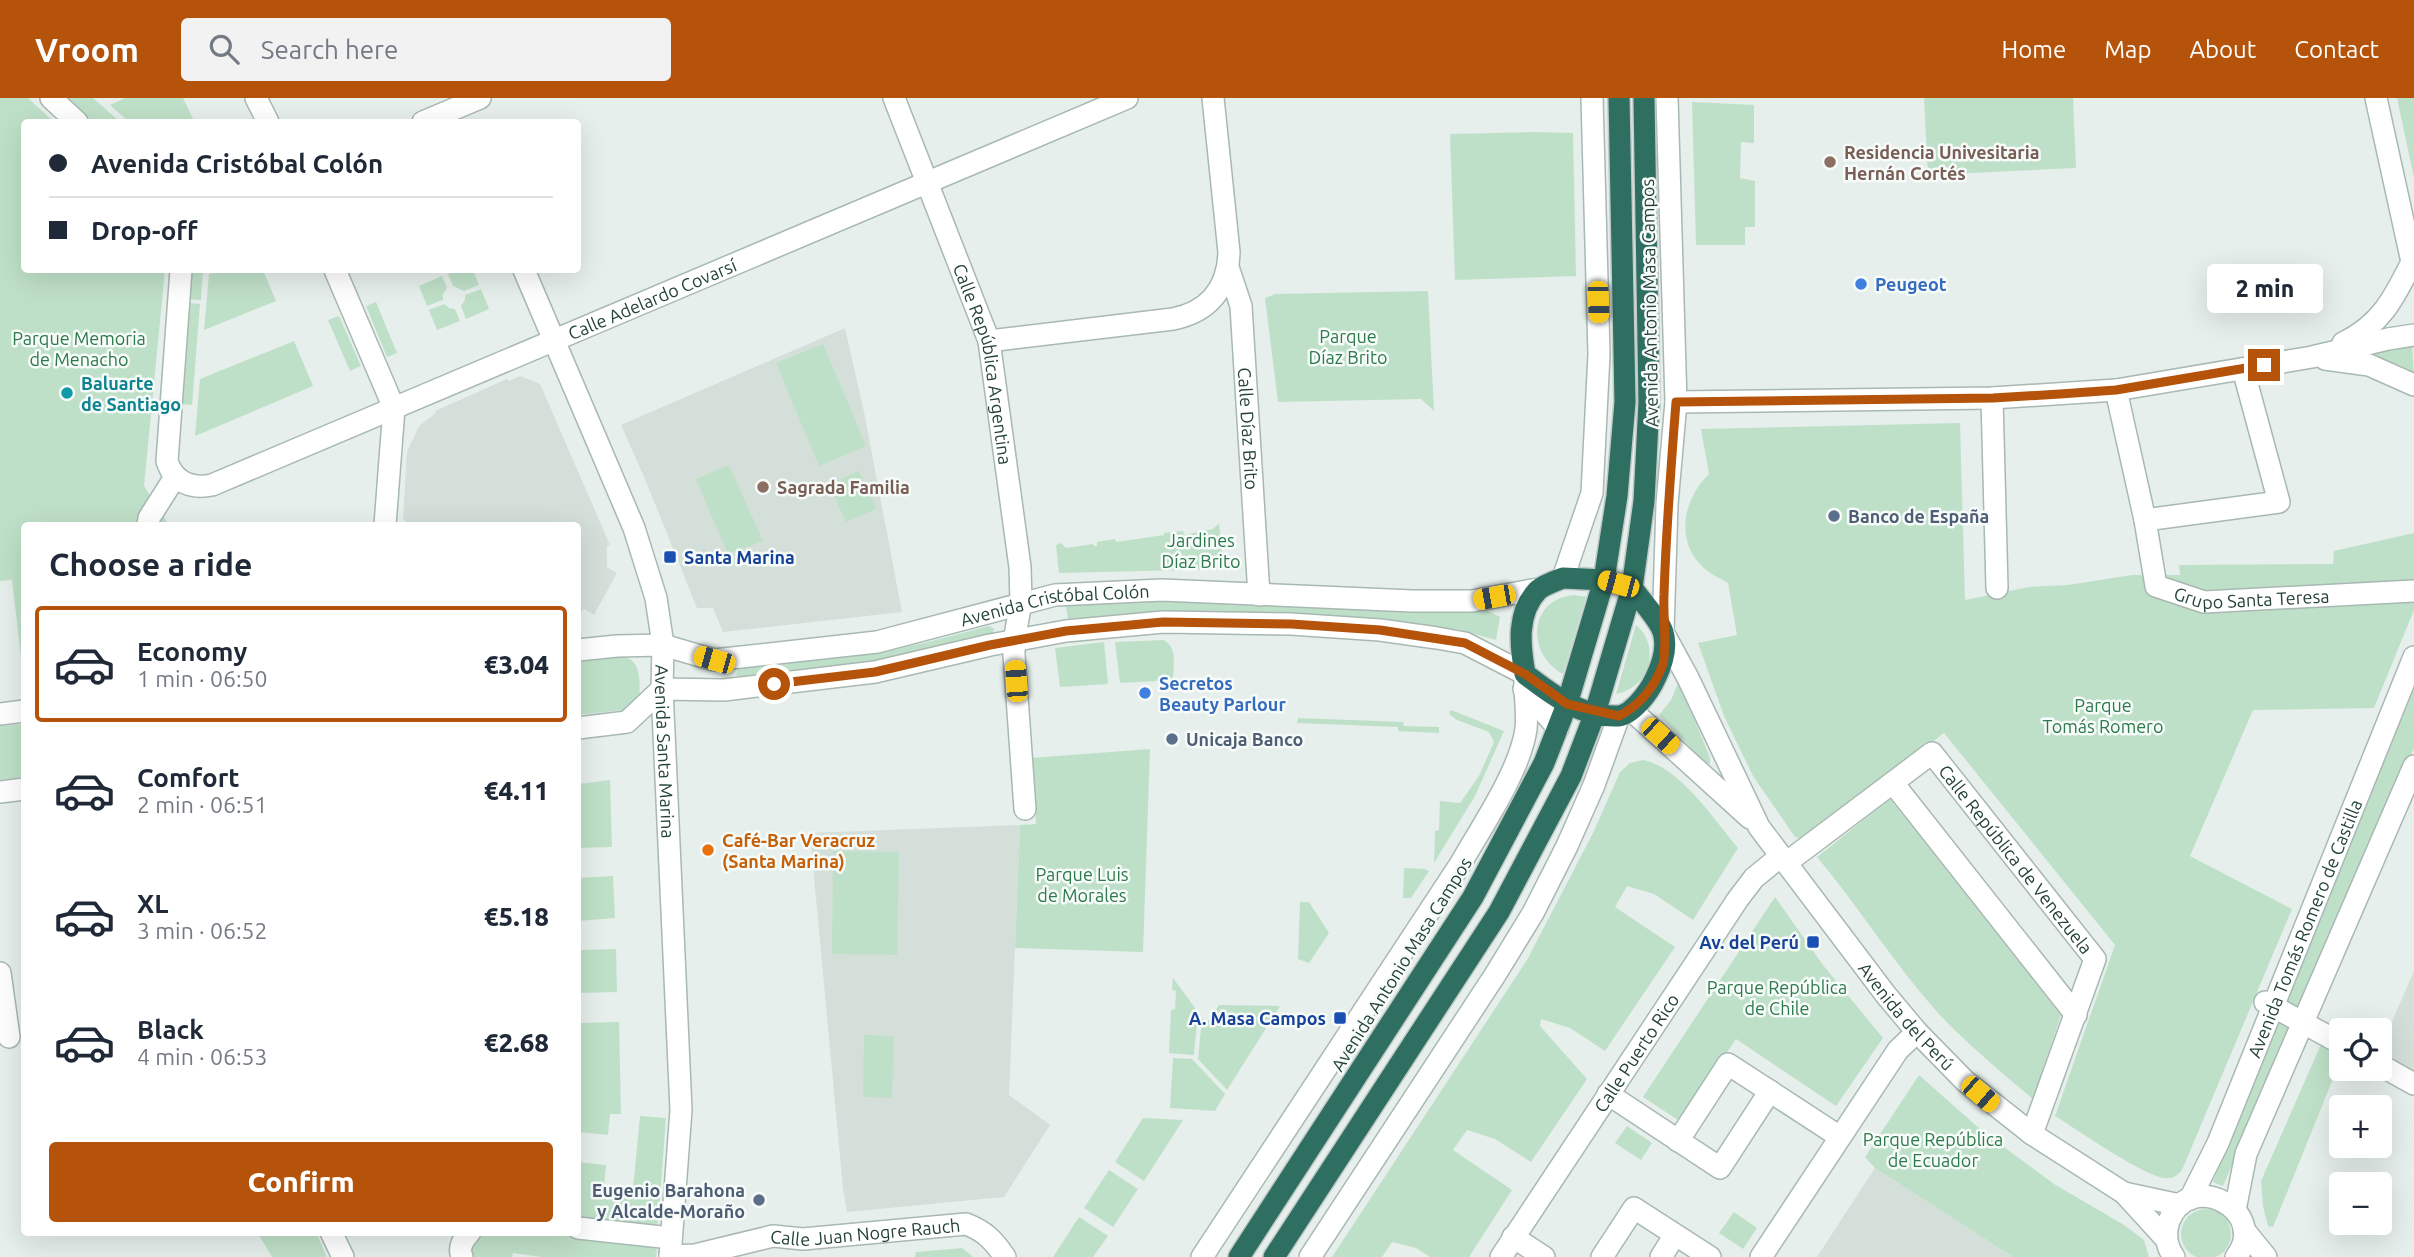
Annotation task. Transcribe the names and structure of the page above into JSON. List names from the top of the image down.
{
  "streets": {
    "highway": ["Avenida Antonio Masa Campos"],
    "street": [
      "Calle Adelardo Covarsí",
      "Calle República Argentina",
      "Calle Díaz Brito",
      "Grupo Santa Teresa",
      "Avenida Cristóbal Colón",
      "Avenida Santa Marina",
      "Calle República de Venezuela",
      "Avenida Tomás Romero de Castilla",
      "Avenida del Perú",
      "Calle Puerto Rico",
      "Calle Juan Nogre Rauch"
    ]
  },
  "crossings": [
    ["Calle Adelardo Covarsí", "Calle República Argentina"],
    ["Calle Adelardo Covarsí", "Avenida Santa Marina"],
    ["Avenida Antonio Masa Campos", "Avenida Cristóbal Colón"],
    ["Avenida Antonio Masa Campos", "Avenida del Perú"],
    ["Calle República Argentina", "Calle Díaz Brito"],
    ["Calle República Argentina", "Avenida Cristóbal Colón"],
    ["Calle Díaz Brito", "Avenida Cristóbal Colón"],
    ["Avenida Cristóbal Colón", "Avenida Santa Marina"],
    ["Avenida Santa Marina", "Calle Juan Nogre Rauch"],
    ["Calle República de Venezuela", "Avenida del Perú"],
    ["Calle República de Venezuela", "Calle Puerto Rico"],
    ["Avenida Tomás Romero de Castilla", "Avenida del Perú"],
    ["Avenida del Perú", "Calle Puerto Rico"]
  ],
  "parks": [
    "Parque Díaz Brito",
    "Parque Memoria de Menacho",
    "Jardines Díaz Brito",
    "Parque Tomás Romero",
    "Parque Luis de Morales",
    "Parque República de Chile",
    "Parque República de Ecuador"
  ],
  "places": {
    "other": [
      "Residencia Univesitaria Hernán Cortés",
      "Peugeot",
      "Baluarte de Santiago",
      "Sagrada Familia",
      "Banco de España",
      "Secretos Beauty Parlour",
      "Unicaja Banco",
      "Café-Bar Veracruz (Santa Marina)",
      "Eugenio Barahona y Alcalde-Moraño"
    ],
    "transit": ["Santa Marina", "Av. del Perú", "A. Masa Campos"]
  },
  "page": {
    "header": "Vroom",
    "search": "Search here",
    "nav": [
      "Home",
      "Map",
      "About",
      "Contact"
    ],
    "banner": ["Avenida Cristóbal Colón", "Drop-off"],
    "bubble": "2 min",
    "heading": "Choose a ride",
    "list": [
      {
        "name": "Economy",
        "note": "1 min · 06:50",
        "value": "€3.04"
      },
      {
        "name": "Comfort",
        "note": "2 min · 06:51",
        "value": "€4.11"
      },
      {
        "name": "XL",
        "note": "3 min · 06:52",
        "value": "€5.18"
      },
      {
        "name": "Black",
        "note": "4 min · 06:53",
        "value": "€2.68"
      }
    ],
    "map_buttons": ["+", "−"],
    "buttons": "Confirm"
  }
}
